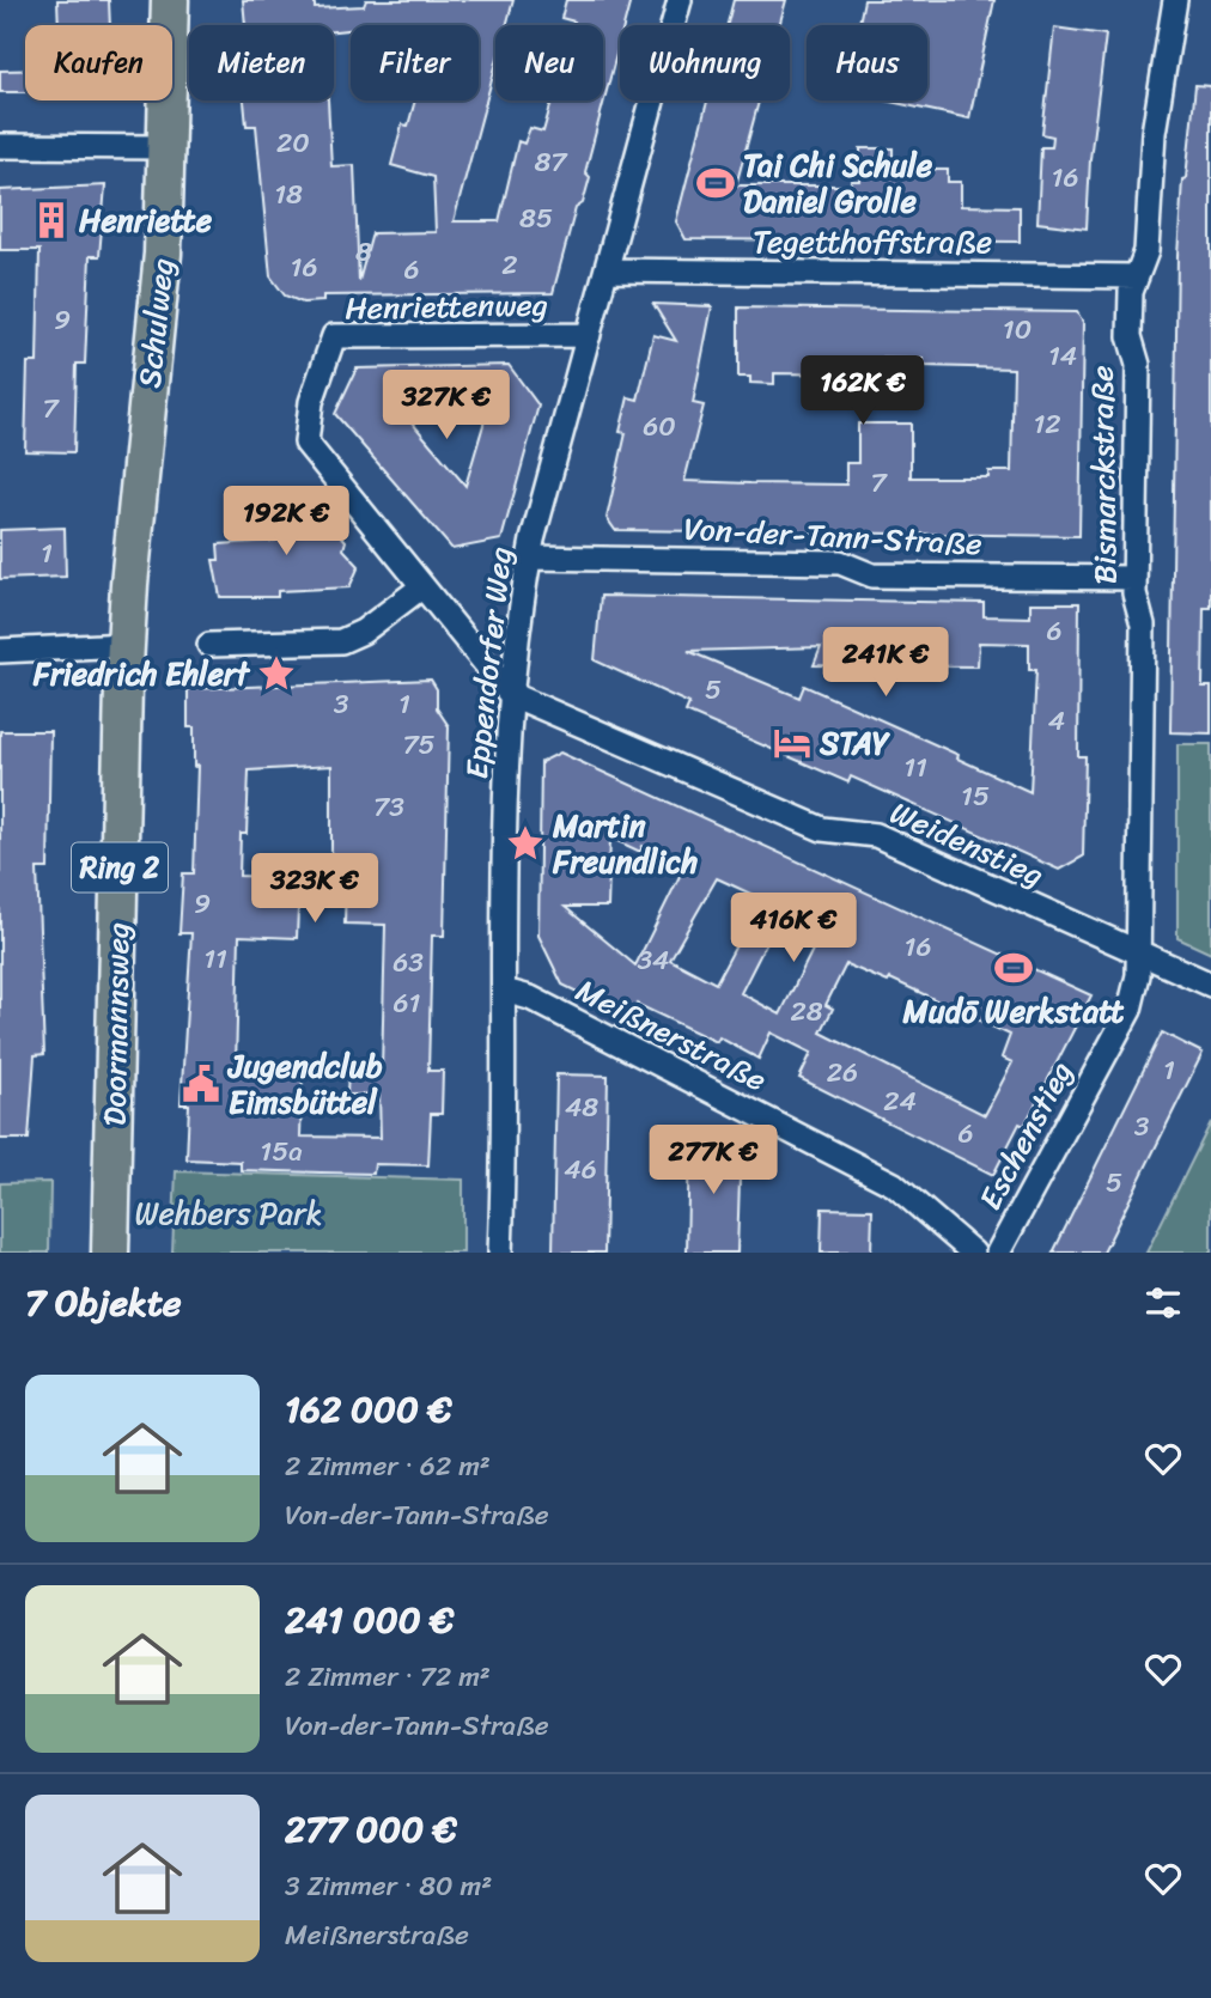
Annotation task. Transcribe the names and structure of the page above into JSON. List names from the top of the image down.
{
  "streets": {
    "main road": ["Schulweg", "Ring 2", "Doormannsweg"],
    "street": [
      "Tegetthoffstraße",
      "Henriettenweg",
      "Bismarckstraße",
      "Von-der-Tann-Straße",
      "Eppendorfer Weg",
      "Weidenstieg",
      "Meißnerstraße",
      "Eschenstieg"
    ]
  },
  "crossings": [
    ["Tegetthoffstraße", "Bismarckstraße"],
    ["Tegetthoffstraße", "Eppendorfer Weg"],
    ["Henriettenweg", "Eppendorfer Weg"],
    ["Henriettenweg", "Weidenstieg"],
    ["Schulweg", "Doormannsweg"],
    ["Bismarckstraße", "Von-der-Tann-Straße"],
    ["Bismarckstraße", "Weidenstieg"],
    ["Bismarckstraße", "Eschenstieg"],
    ["Von-der-Tann-Straße", "Eppendorfer Weg"],
    ["Eppendorfer Weg", "Weidenstieg"],
    ["Eppendorfer Weg", "Meißnerstraße"],
    ["Weidenstieg", "Eschenstieg"]
  ],
  "parks": ["Wehbers Park"],
  "places": {
    "sports": ["Tai Chi Schule Daniel Grolle", "Mudō Werkstatt"],
    "building": ["Henriette"],
    "place": ["Friedrich Ehlert", "Martin Freundlich"],
    "hotel": ["STAY"],
    "public building": ["Jugendclub Eimsbüttel"]
  },
  "house_numbers": [
    "20",
    "87",
    "16",
    "18",
    "85",
    "8",
    "2",
    "16",
    "6",
    "9",
    "10",
    "14",
    "7",
    "12",
    "60",
    "7",
    "1",
    "6",
    "5",
    "3",
    "1",
    "4",
    "75",
    "11",
    "15",
    "73",
    "9",
    "16",
    "11",
    "34",
    "63",
    "61",
    "28",
    "1",
    "26",
    "24",
    "48",
    "3",
    "6",
    "15a",
    "46",
    "5"
  ],
  "page": {
    "chip": [
      "Kaufen",
      "Mieten",
      "Filter",
      "Neu",
      "Wohnung",
      "Haus"
    ],
    "price": [
      "162K €",
      "327K €",
      "192K €",
      "241K €",
      "323K €",
      "416K €",
      "277K €"
    ],
    "heading": "7 Objekte",
    "list": [
      {
        "name": "162 000 €",
        "note": "2 Zimmer · 62 m² · Von-der-Tann-Straße"
      },
      {
        "name": "241 000 €",
        "note": "2 Zimmer · 72 m² · Von-der-Tann-Straße"
      },
      {
        "name": "277 000 €",
        "note": "3 Zimmer · 80 m² · Meißnerstraße"
      }
    ]
  }
}
